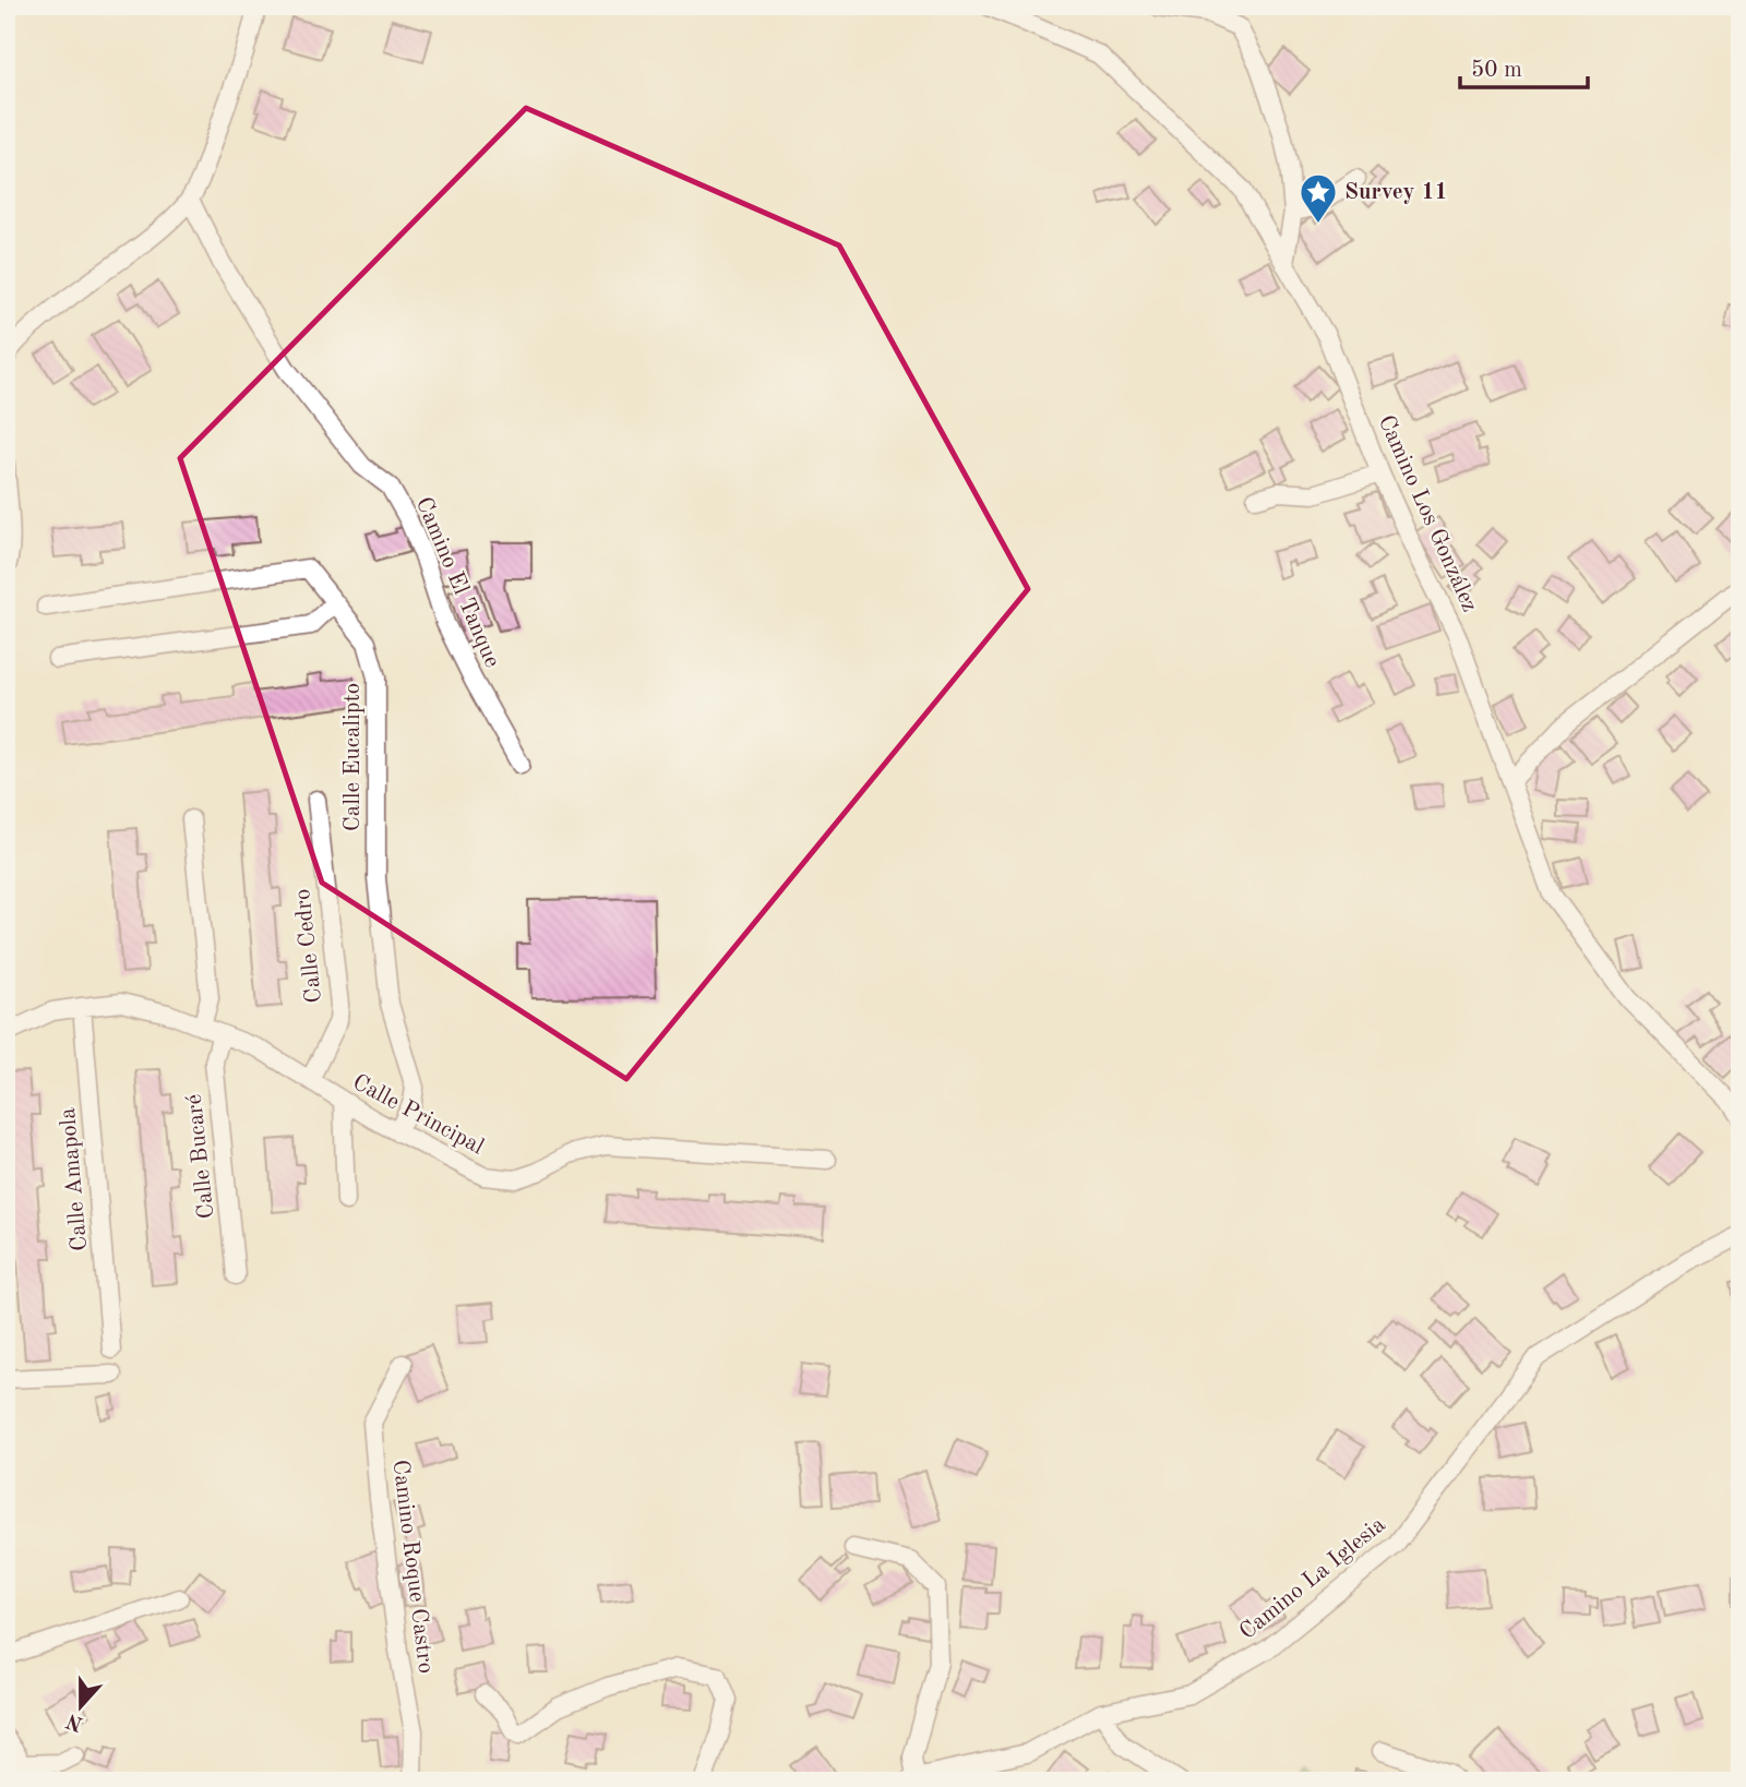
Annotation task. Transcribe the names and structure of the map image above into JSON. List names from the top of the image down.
{
  "streets": {
    "street": [
      "Camino Los González",
      "Camino El Tanque",
      "Calle Eucalipto",
      "Calle Cedro",
      "Calle Principal",
      "Calle Bucaré",
      "Calle Amapola",
      "Camino Roque Castro",
      "Camino La Iglesia"
    ]
  },
  "crossings": [
    ["Calle Eucalipto", "Calle Principal"],
    ["Calle Cedro", "Calle Principal"],
    ["Calle Principal", "Calle Bucaré"],
    ["Calle Principal", "Calle Amapola"]
  ],
  "places": {
    "place": ["Survey 11"]
  },
  "scale_bar": "50 m",
  "north": "bottom"
}
